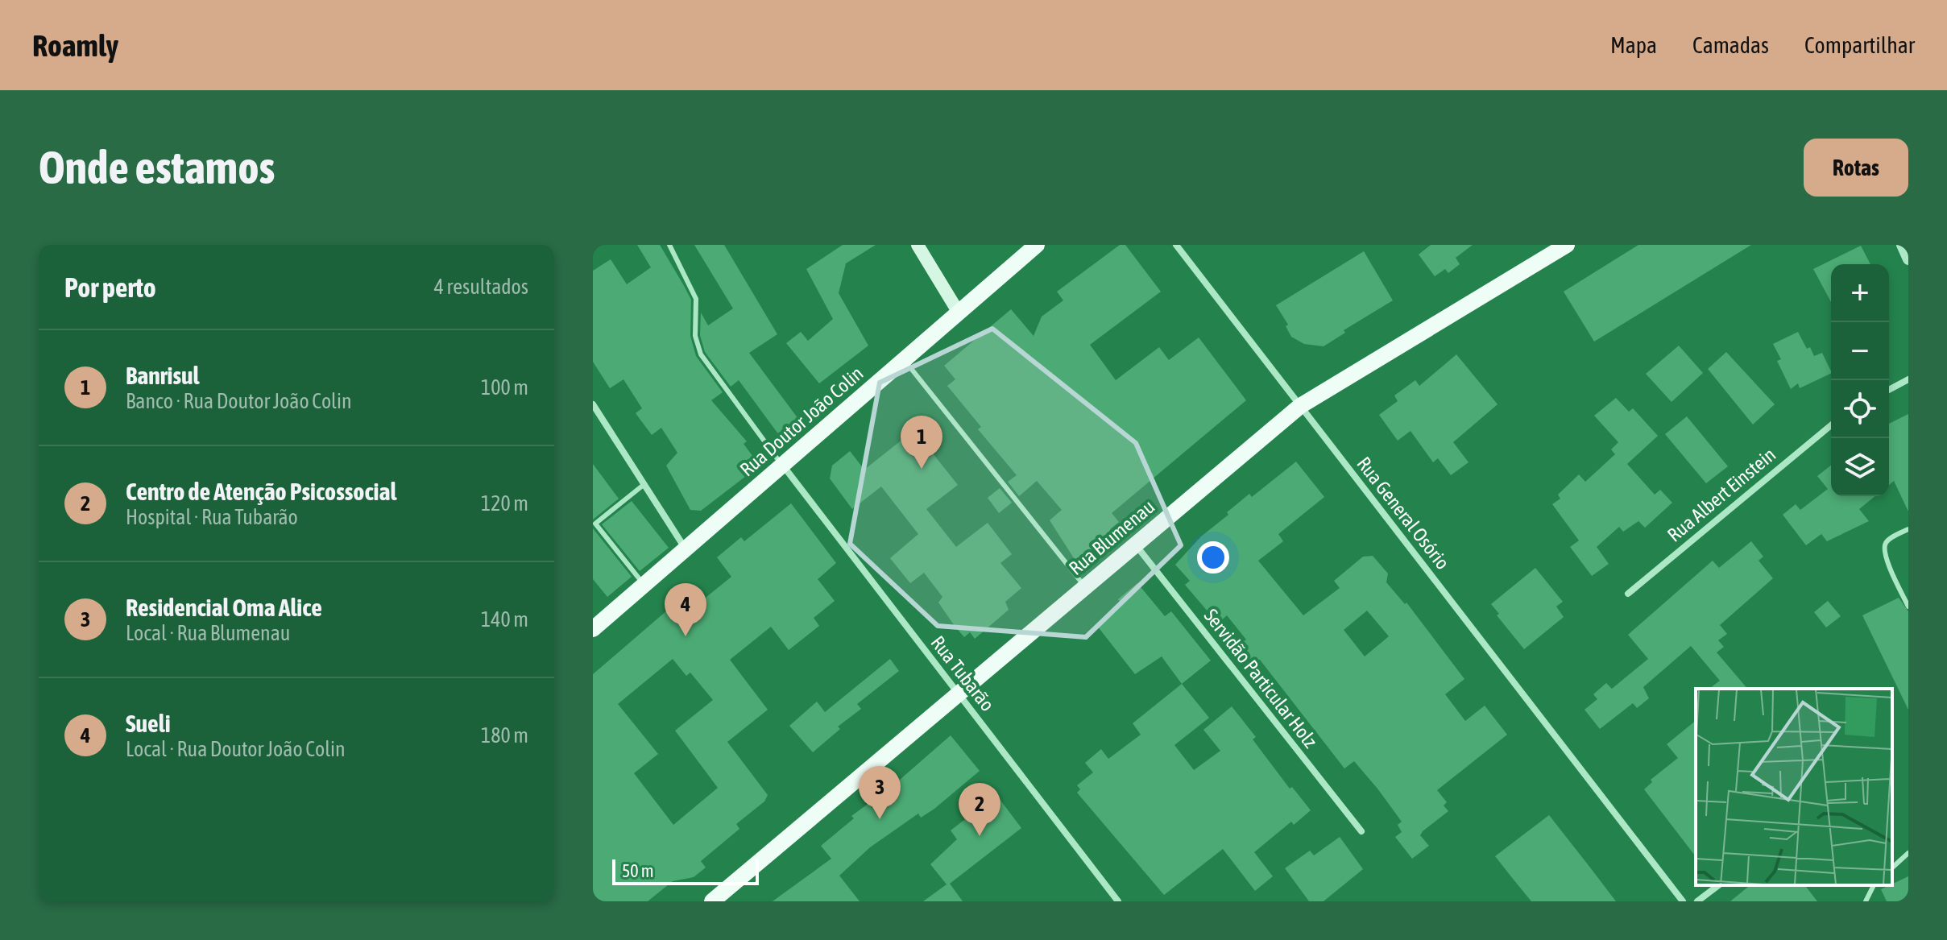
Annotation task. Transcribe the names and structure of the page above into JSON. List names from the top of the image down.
{
  "streets": {
    "main road": ["Rua Doutor João Colin", "Rua Blumenau"],
    "street": [
      "Rua Albert Einstein",
      "Rua General Osório",
      "Rua Tubarão",
      "Servidão Particular Holz"
    ]
  },
  "crossings": [
    ["Rua Doutor João Colin", "Rua Tubarão"],
    ["Rua General Osório", "Rua Blumenau"],
    ["Rua Blumenau", "Rua Tubarão"],
    ["Rua Blumenau", "Servidão Particular Holz"]
  ],
  "scale_bar": "50 m",
  "page": {
    "header": "Roamly",
    "nav": ["Mapa", "Camadas", "Compartilhar"],
    "buttons": "Rotas",
    "title": "Onde estamos",
    "heading": ["Por perto", "4 resultados"],
    "map_buttons": ["+", "−"],
    "list": [
      {
        "mark": "1",
        "name": "Banrisul",
        "note": "Banco · Rua Doutor João Colin",
        "value": "100 m"
      },
      {
        "mark": "2",
        "name": "Centro de Atenção Psicossocial",
        "note": "Hospital · Rua Tubarão",
        "value": "120 m"
      },
      {
        "mark": "3",
        "name": "Residencial Oma Alice",
        "note": "Local · Rua Blumenau",
        "value": "140 m"
      },
      {
        "mark": "4",
        "name": "Sueli",
        "note": "Local · Rua Doutor João Colin",
        "value": "180 m"
      }
    ],
    "pins": [
      "1",
      "4",
      "3",
      "2"
    ],
    "scale": "50 m"
  }
}
